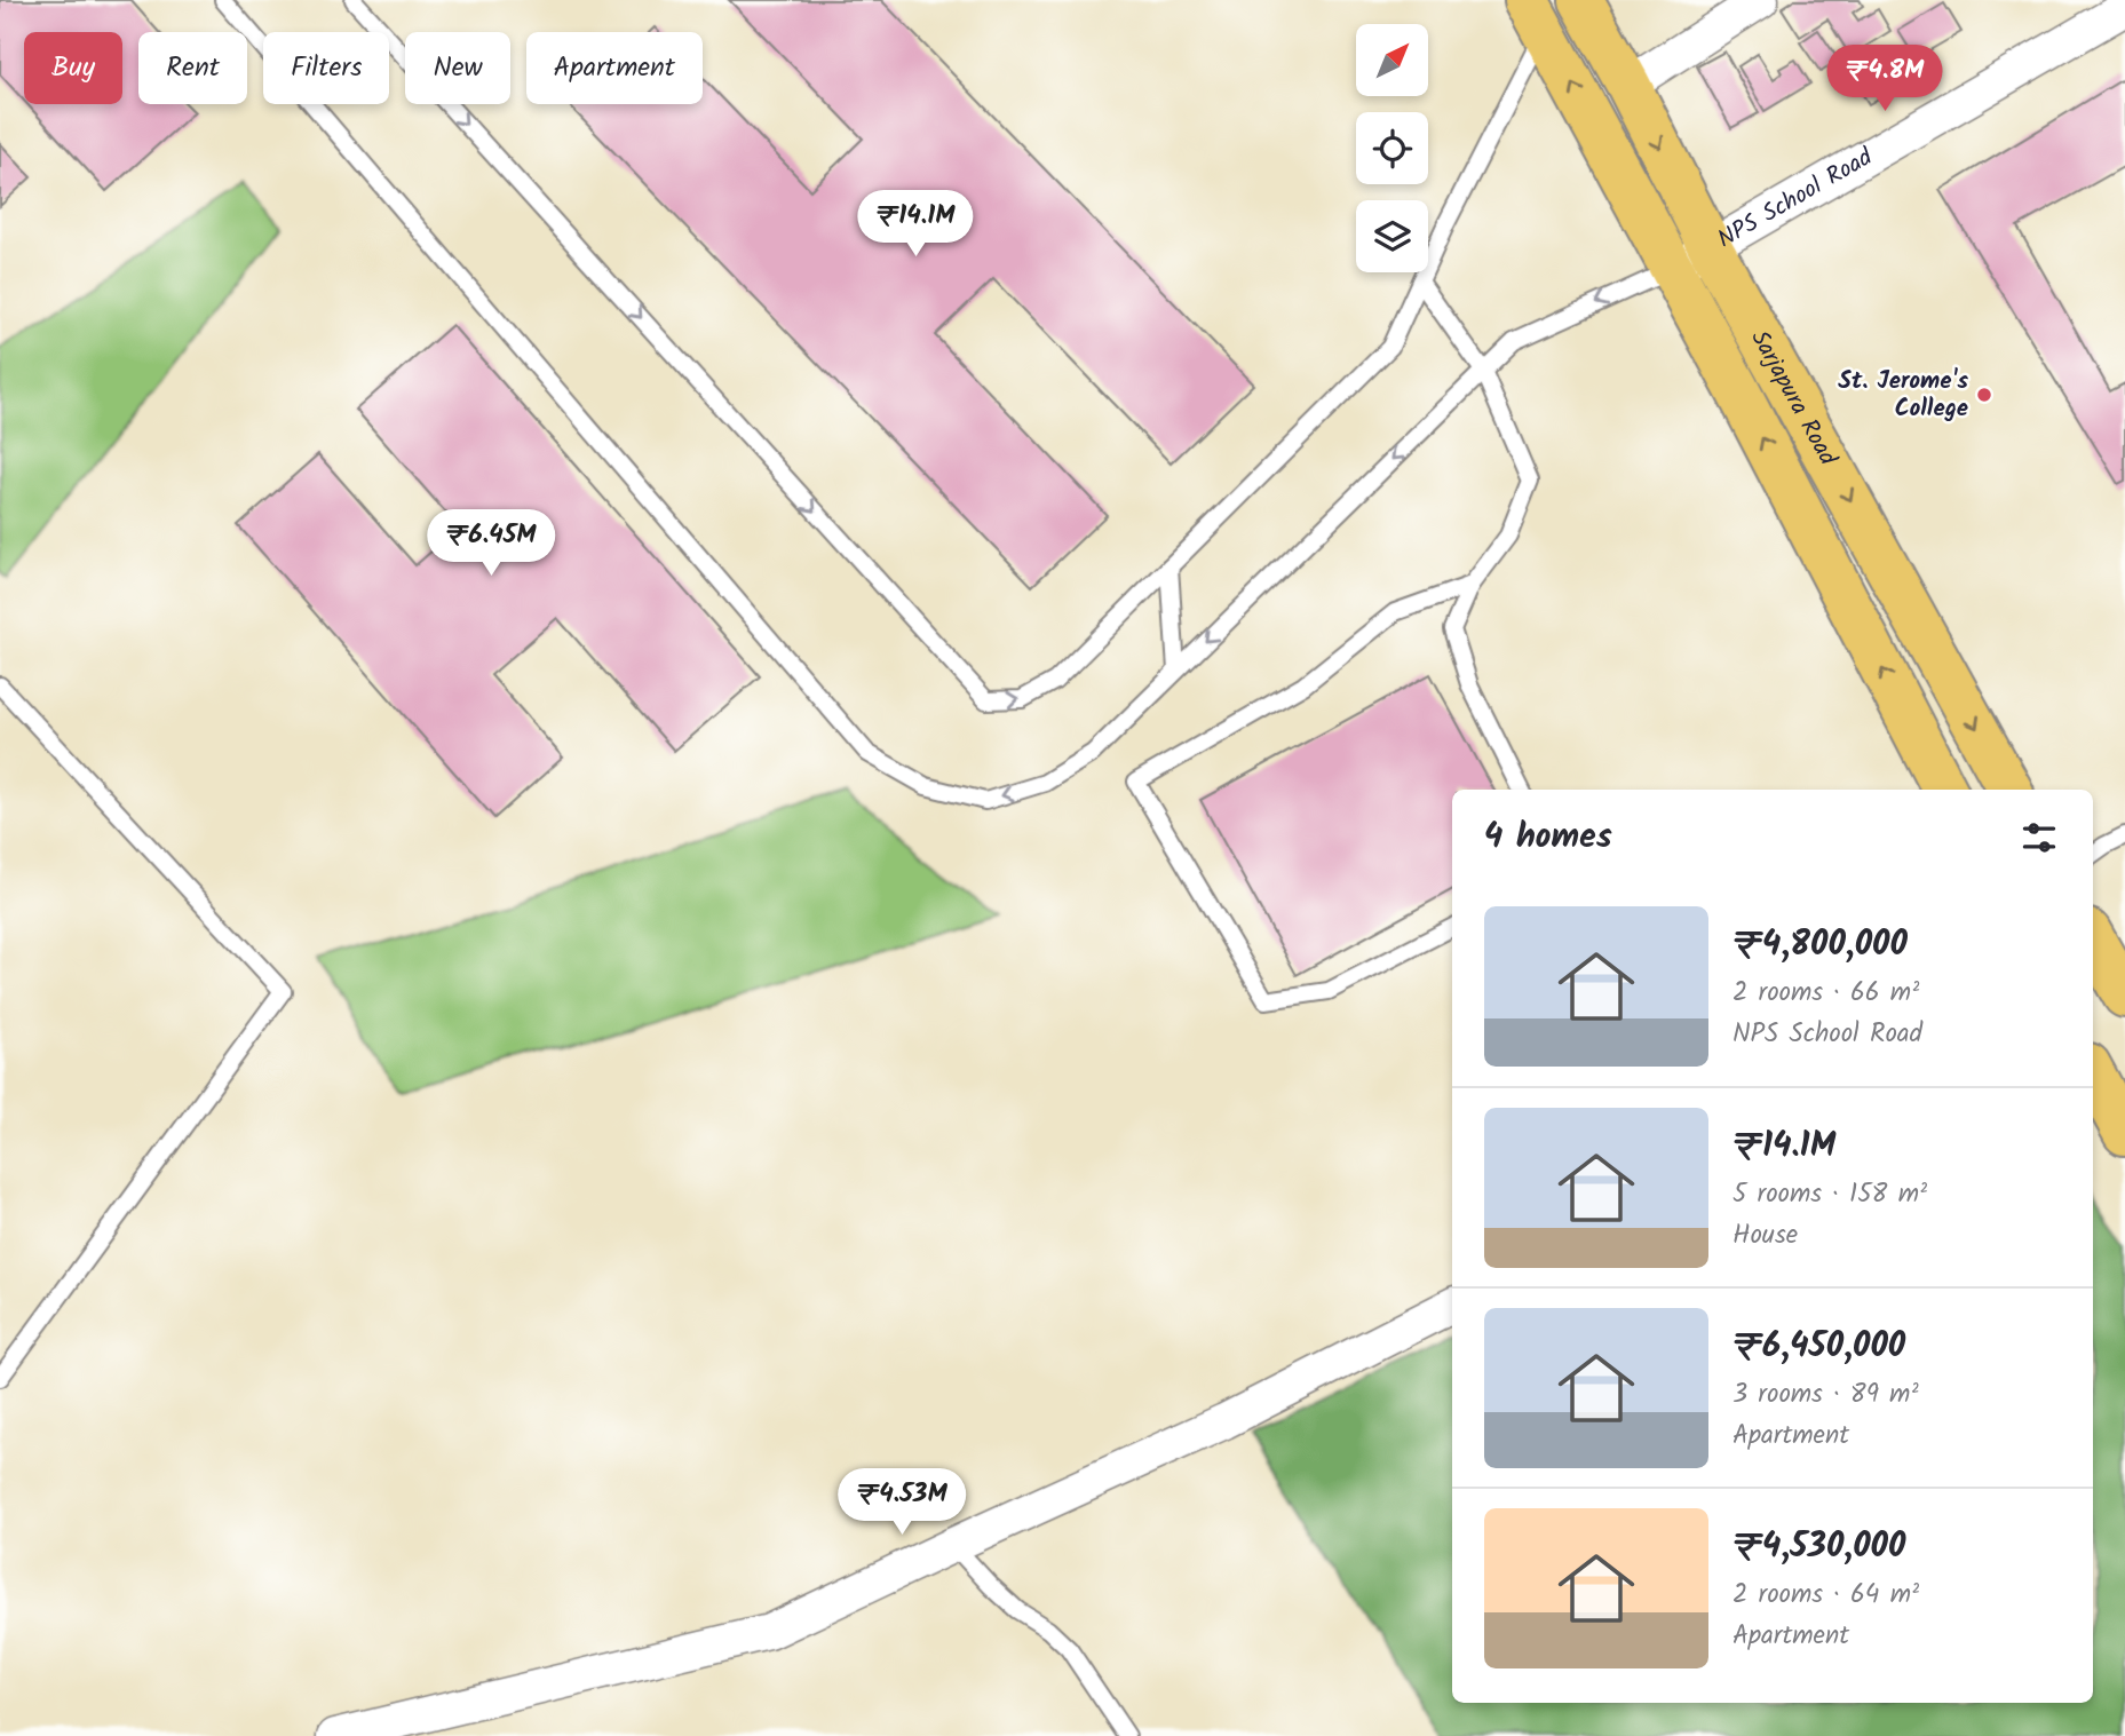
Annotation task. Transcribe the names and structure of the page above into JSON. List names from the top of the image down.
{
  "streets": {
    "main road": ["Sarjapura Road"],
    "street": ["NPS School Road"]
  },
  "crossings": [
    ["NPS School Road", "Sarjapura Road"]
  ],
  "places": ["St. Jerome's College"],
  "north": "top right",
  "page": {
    "chip": [
      "Buy",
      "Rent",
      "Filters",
      "New",
      "Apartment"
    ],
    "price": [
      "₹4.8M",
      "₹14.1M",
      "₹6.45M",
      "₹4.53M"
    ],
    "heading": "4 homes",
    "list": [
      {
        "name": "₹4,800,000",
        "note": "2 rooms · 66 m² · NPS School Road"
      },
      {
        "name": "₹14.1M",
        "note": "5 rooms · 158 m² · House"
      },
      {
        "name": "₹6,450,000",
        "note": "3 rooms · 89 m² · Apartment"
      },
      {
        "name": "₹4,530,000",
        "note": "2 rooms · 64 m² · Apartment"
      }
    ]
  }
}
